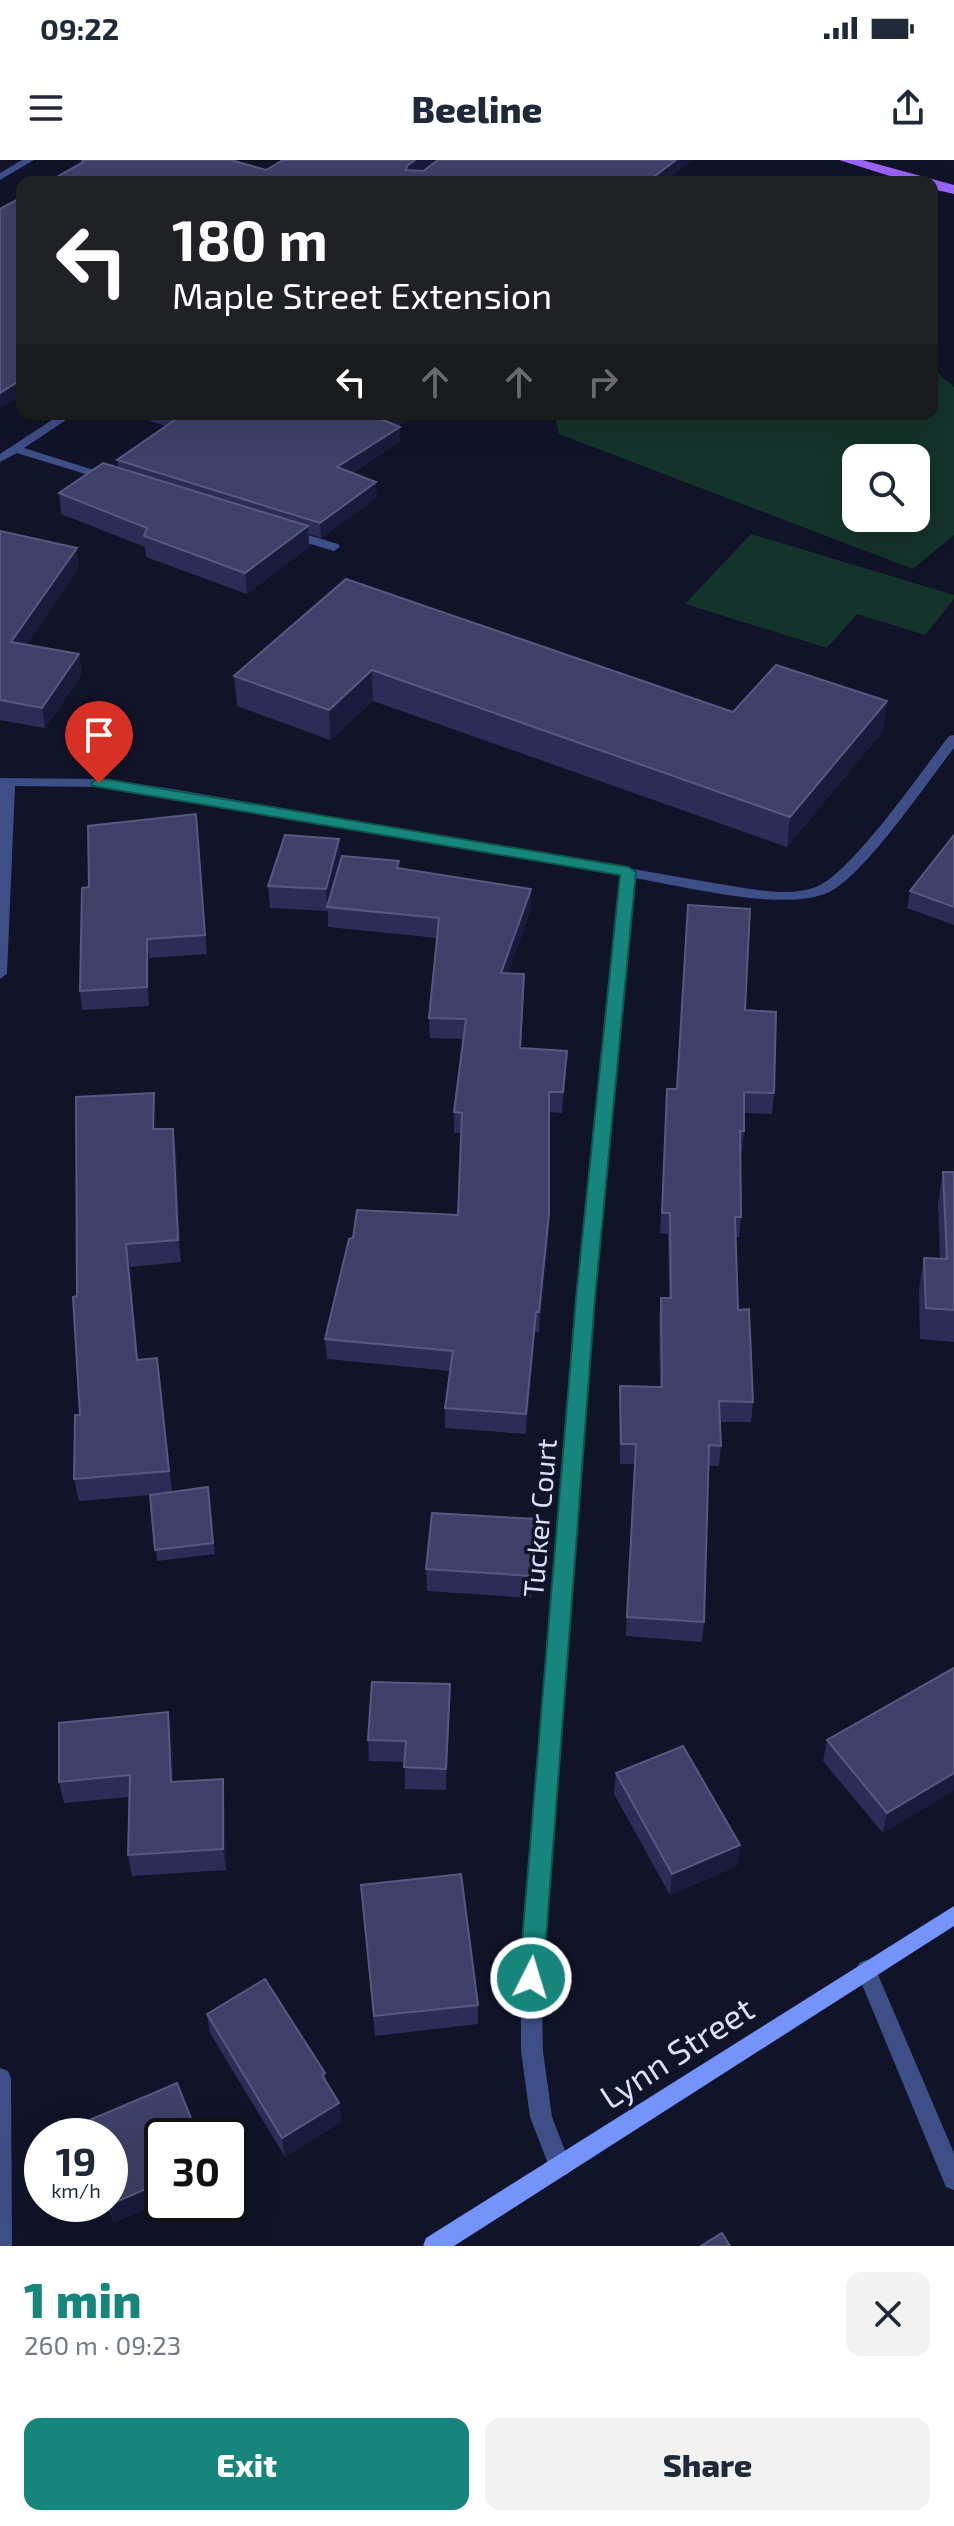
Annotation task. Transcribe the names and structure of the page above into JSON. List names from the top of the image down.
{
  "streets": {
    "main road": ["Lynn Street"],
    "street": ["Tucker Court"]
  },
  "crossings": [
    ["Tucker Court", "Lynn Street"]
  ],
  "page": {
    "status": "09:22",
    "header": "Beeline",
    "turn": ["180 m", "Maple Street Extension"],
    "speed": "19 km/h",
    "limit": "30",
    "heading": ["1 min", "260 m · 09:23"],
    "buttons": ["Exit", "Share"]
  }
}
